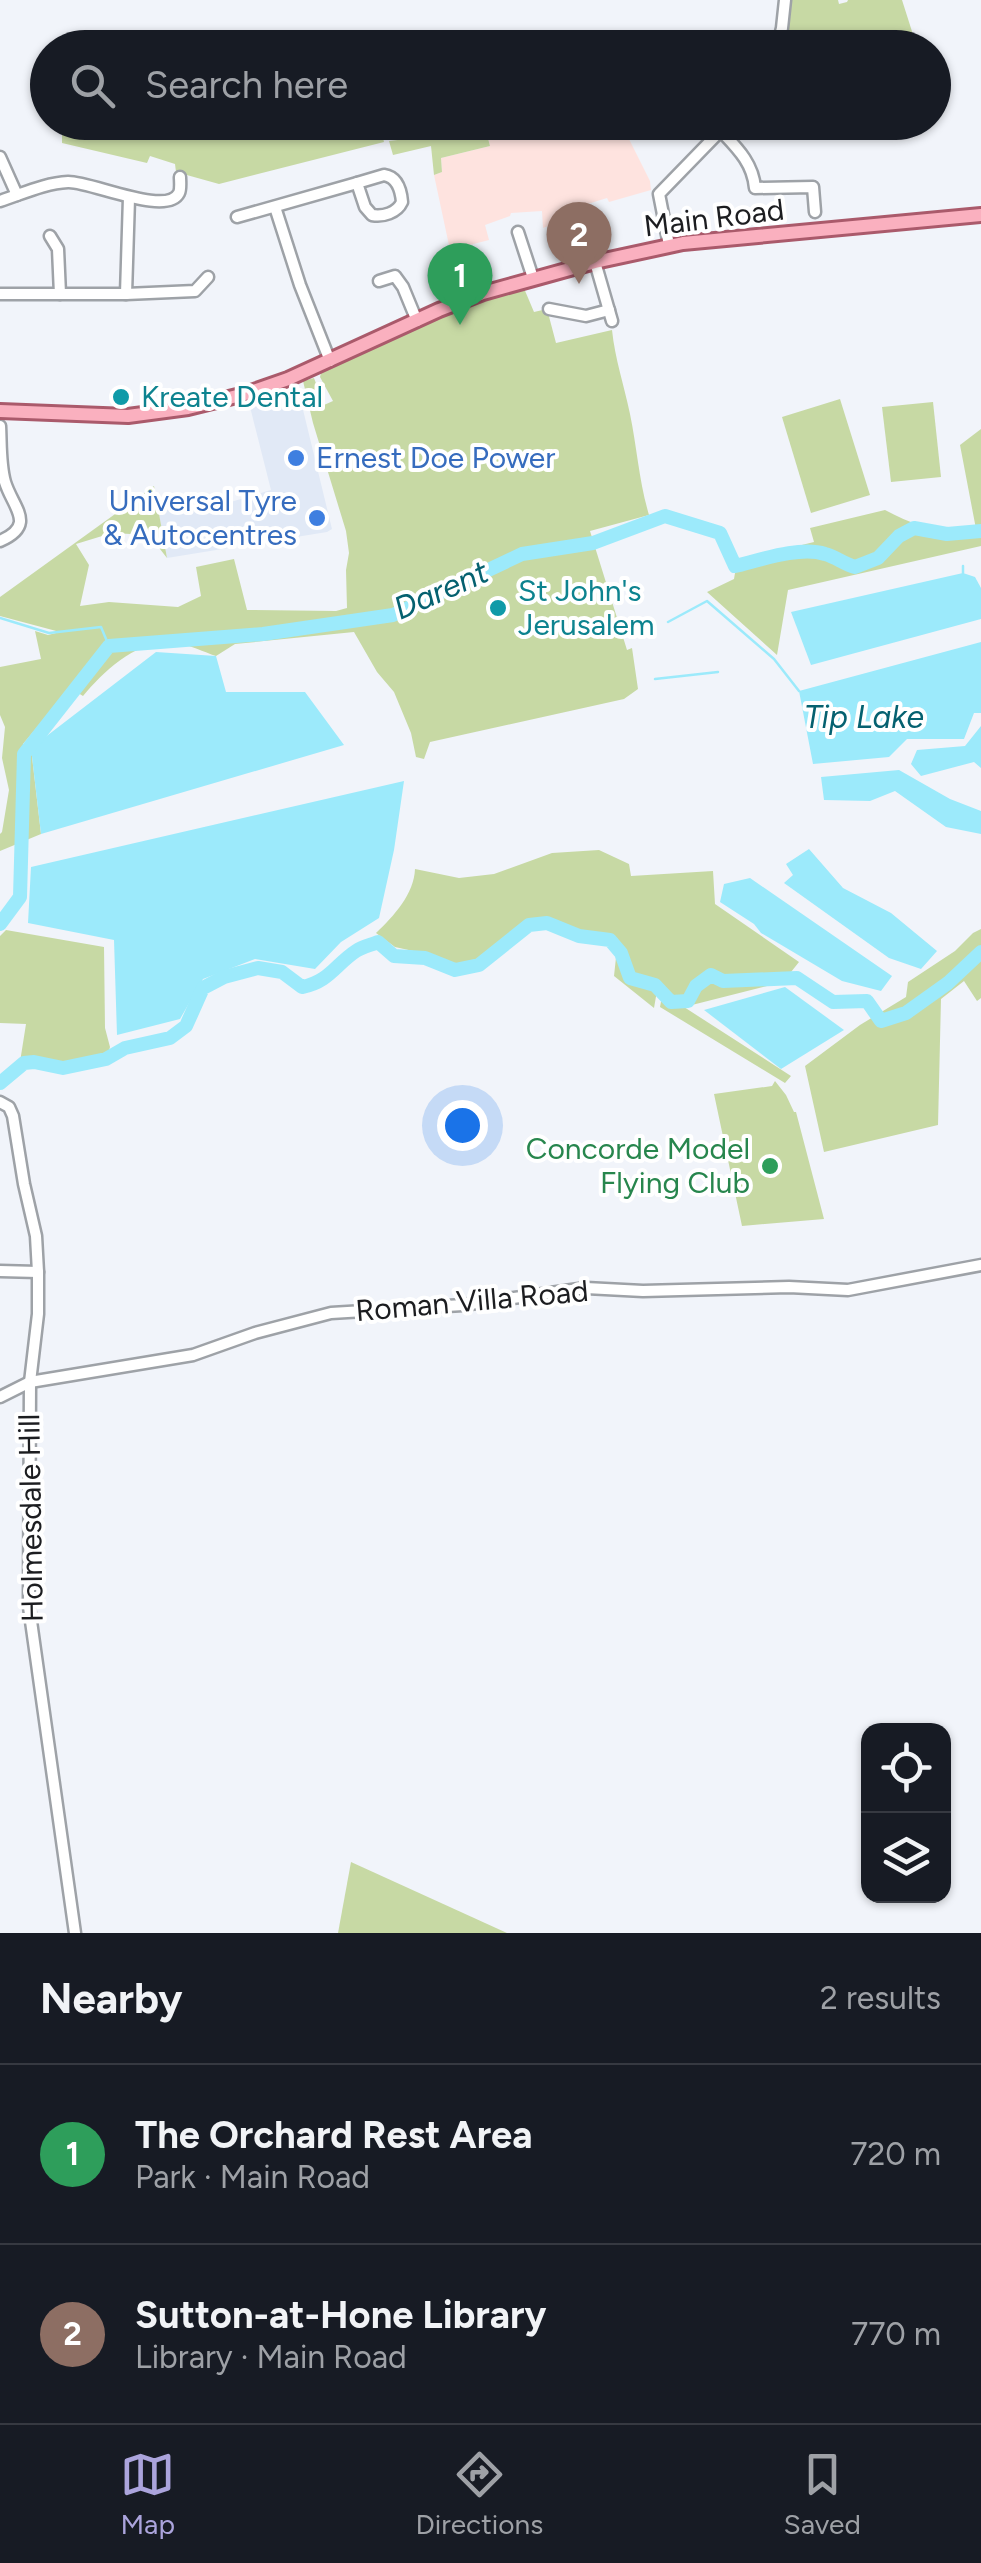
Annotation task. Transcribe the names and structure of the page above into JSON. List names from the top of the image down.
{
  "streets": {
    "main road": ["Main Road"],
    "street": ["Roman Villa Road", "Holmesdale Hill"]
  },
  "crossings": [
    ["Roman Villa Road", "Holmesdale Hill"]
  ],
  "water": ["Darent", "Tip Lake"],
  "places": [
    "Kreate Dental",
    "Ernest Doe Power",
    "Universal Tyre & Autocentres",
    "St John's Jerusalem",
    "Concorde Model Flying Club"
  ],
  "page": {
    "search": "Search here",
    "pins": ["2", "1"],
    "heading": ["Nearby", "2 results"],
    "list": [
      {
        "mark": "1",
        "name": "The Orchard Rest Area",
        "note": "Park · Main Road",
        "value": "720 m"
      },
      {
        "mark": "2",
        "name": "Sutton-at-Hone Library",
        "note": "Library · Main Road",
        "value": "770 m"
      }
    ],
    "nav": ["Map", "Directions", "Saved"]
  }
}
